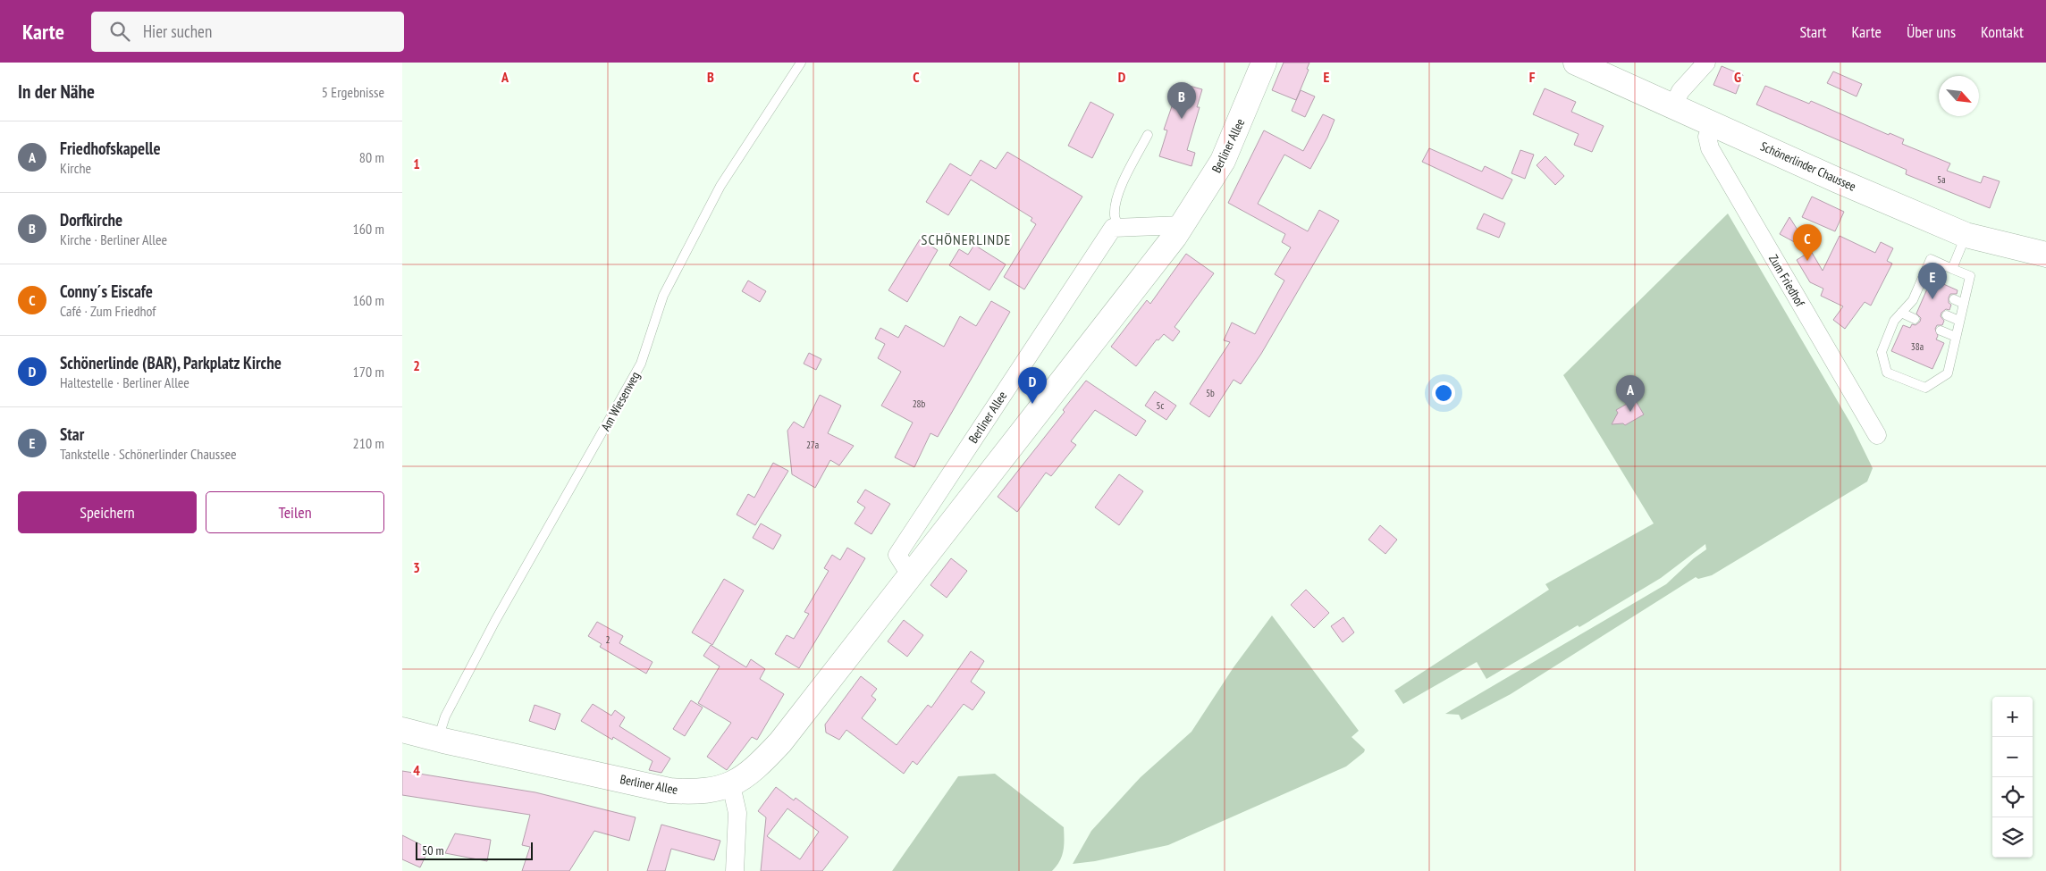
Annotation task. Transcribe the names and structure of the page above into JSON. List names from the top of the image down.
{
  "streets": {
    "main road": ["Berliner Allee", "Schönerlinder Chaussee"],
    "street": ["Zum Friedhof"],
    "lane": ["Am Wiesenweg"]
  },
  "crossings": [
    ["Berliner Allee", "Am Wiesenweg"],
    ["Schönerlinder Chaussee", "Zum Friedhof"]
  ],
  "districts": ["SCHÖNERLINDE"],
  "house_numbers": [
    "5a",
    "38a",
    "5b",
    "28b",
    "5c",
    "27a",
    "2"
  ],
  "scale_bar": "50 m",
  "north": "bottom right",
  "page": {
    "header": "Karte",
    "search": "Hier suchen",
    "nav": [
      "Start",
      "Karte",
      "Über uns",
      "Kontakt"
    ],
    "heading": ["In der Nähe", "5 Ergebnisse"],
    "pins": [
      "B",
      "C",
      "E",
      "D",
      "A"
    ],
    "list": [
      {
        "mark": "A",
        "name": "Friedhofskapelle",
        "note": "Kirche",
        "value": "80 m"
      },
      {
        "mark": "B",
        "name": "Dorfkirche",
        "note": "Kirche · Berliner Allee",
        "value": "160 m"
      },
      {
        "mark": "C",
        "name": "Conny´s Eiscafe",
        "note": "Café · Zum Friedhof",
        "value": "160 m"
      },
      {
        "mark": "D",
        "name": "Schönerlinde (BAR), Parkplatz Kirche",
        "note": "Haltestelle · Berliner Allee",
        "value": "170 m"
      },
      {
        "mark": "E",
        "name": "Star",
        "note": "Tankstelle · Schönerlinder Chaussee",
        "value": "210 m"
      }
    ],
    "buttons": ["Speichern", "Teilen"],
    "map_buttons": ["+", "−"],
    "scale": "50 m"
  },
  "grid": {
    "columns": [
      "A",
      "B",
      "C",
      "D",
      "E",
      "F",
      "G"
    ],
    "rows": [
      "1",
      "2",
      "3",
      "4"
    ]
  }
}
